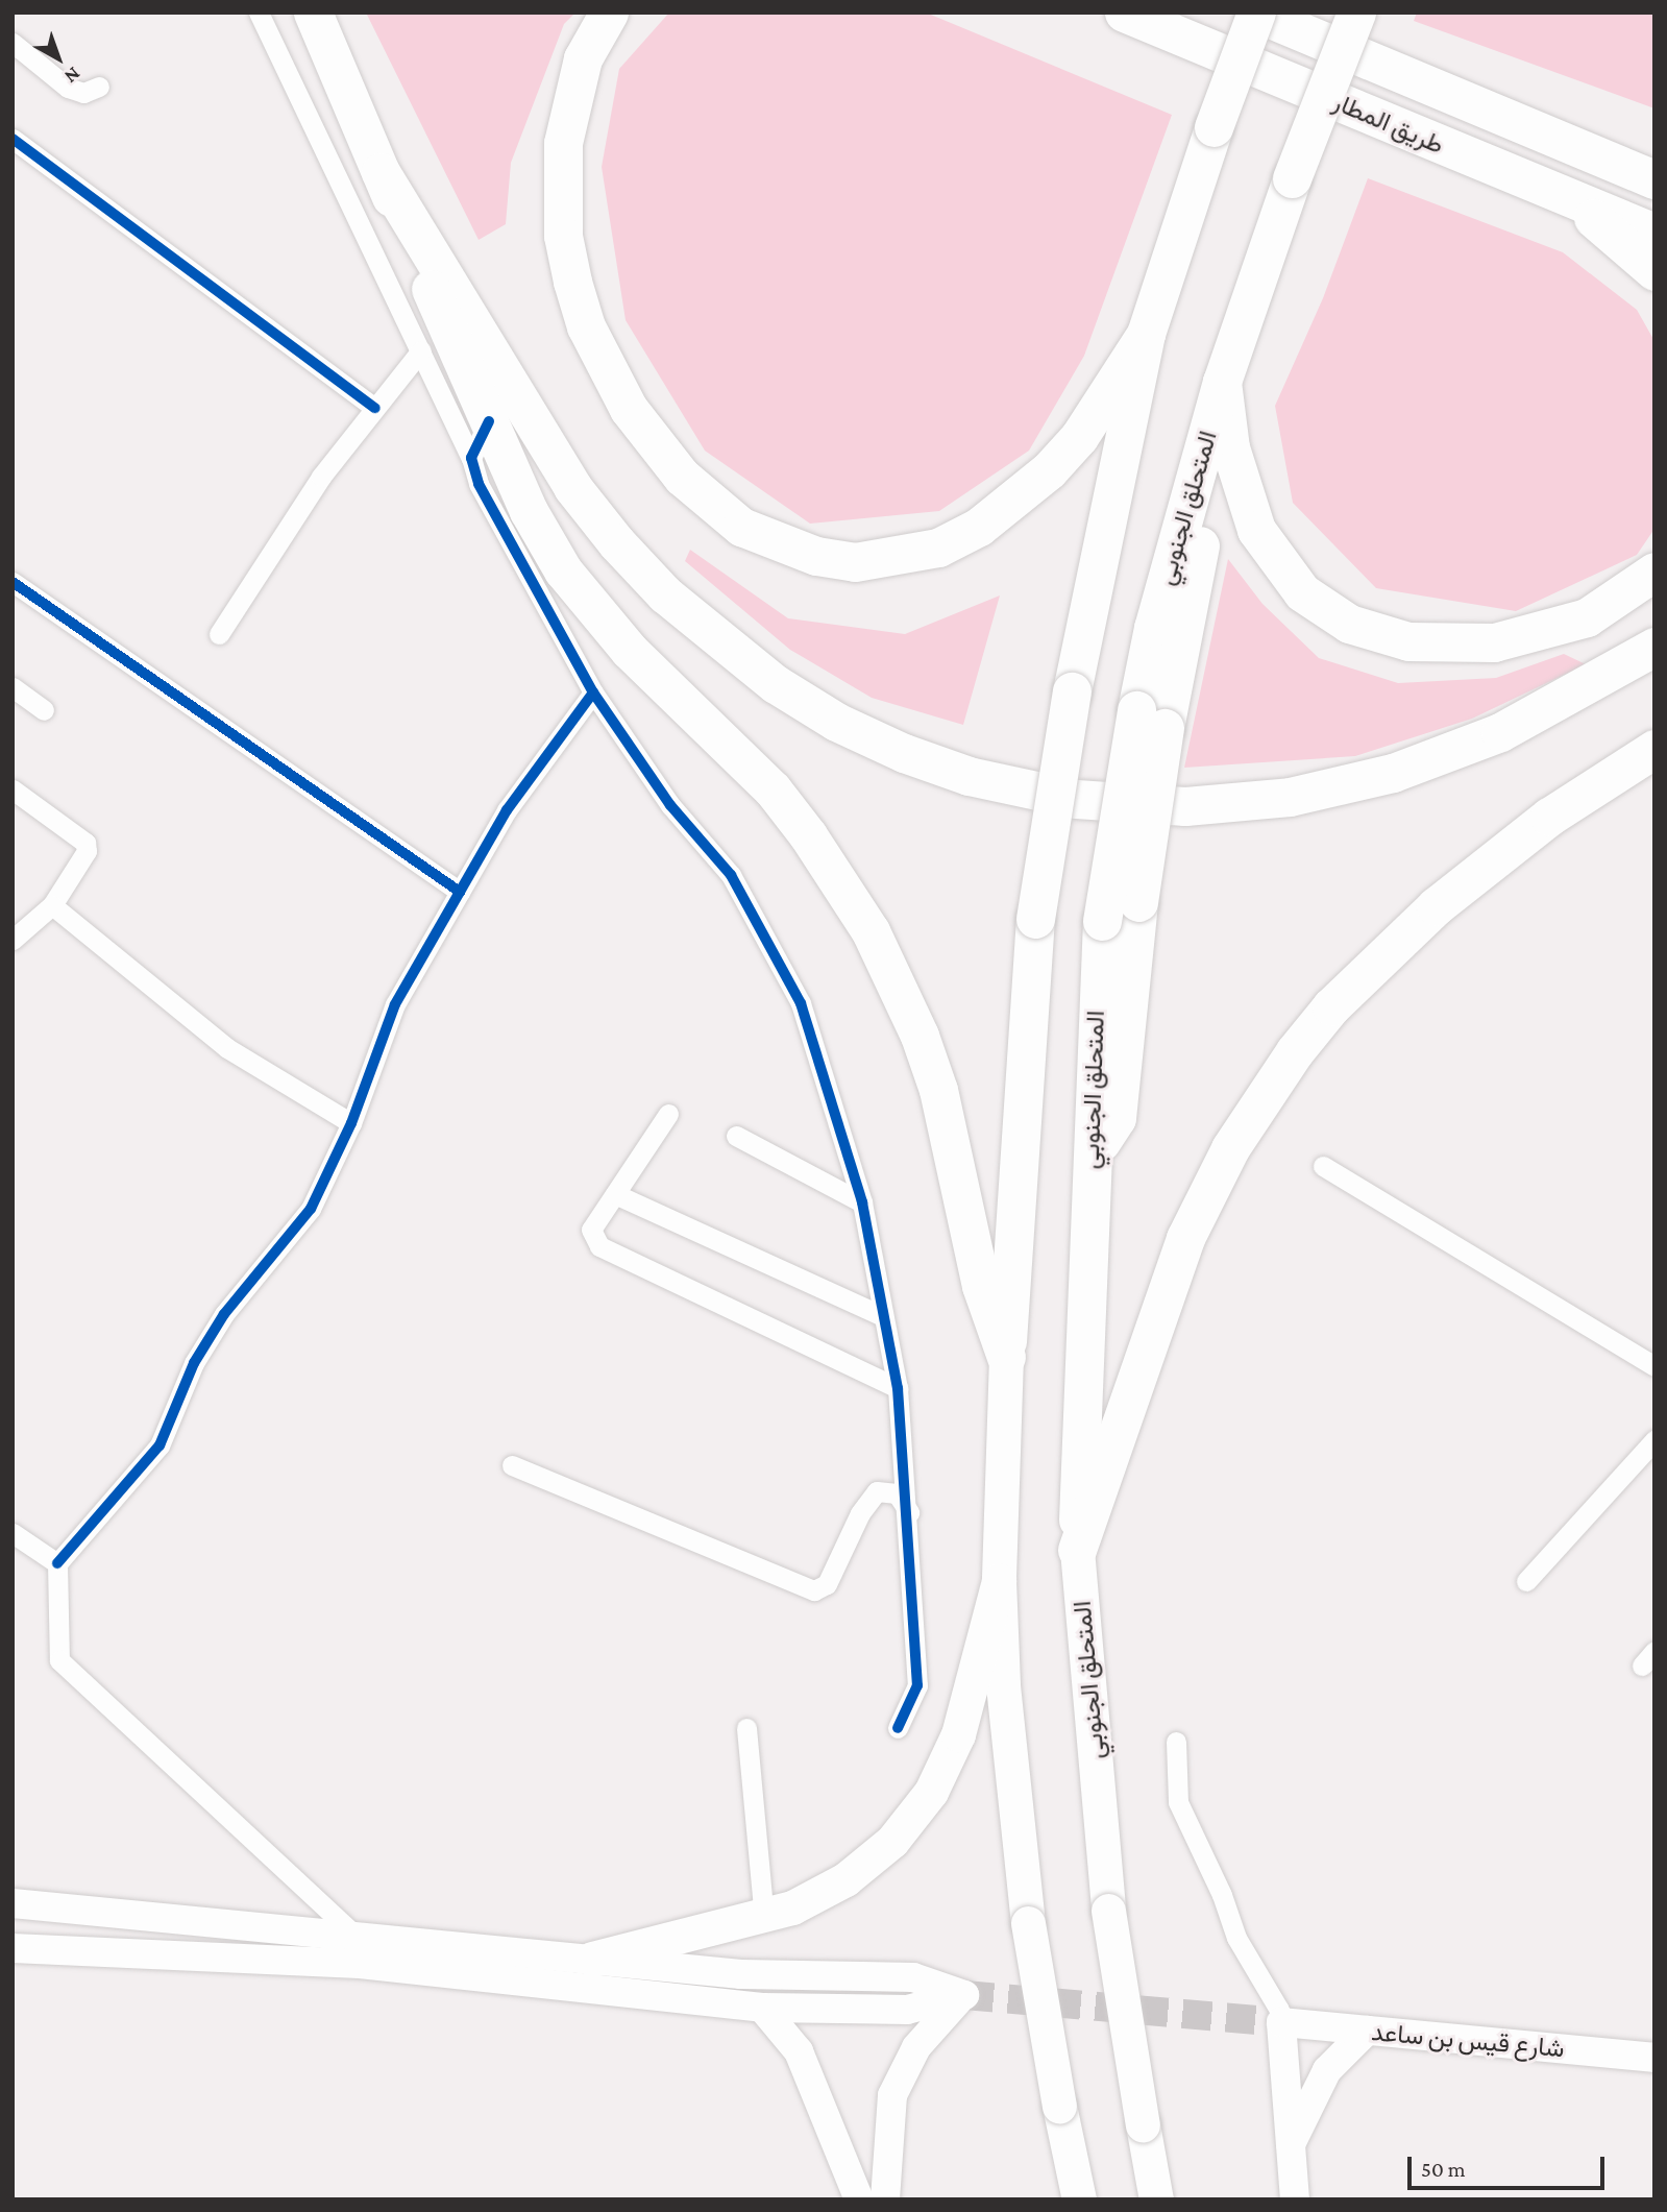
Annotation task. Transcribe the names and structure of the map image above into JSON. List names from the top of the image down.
{
  "streets": {
    "highway": ["طريق المطار", "المتحلق الجنوبي"],
    "main road": ["شارع قيس بن ساعد"]
  },
  "scale_bar": "50 m",
  "north": "bottom right"
}
